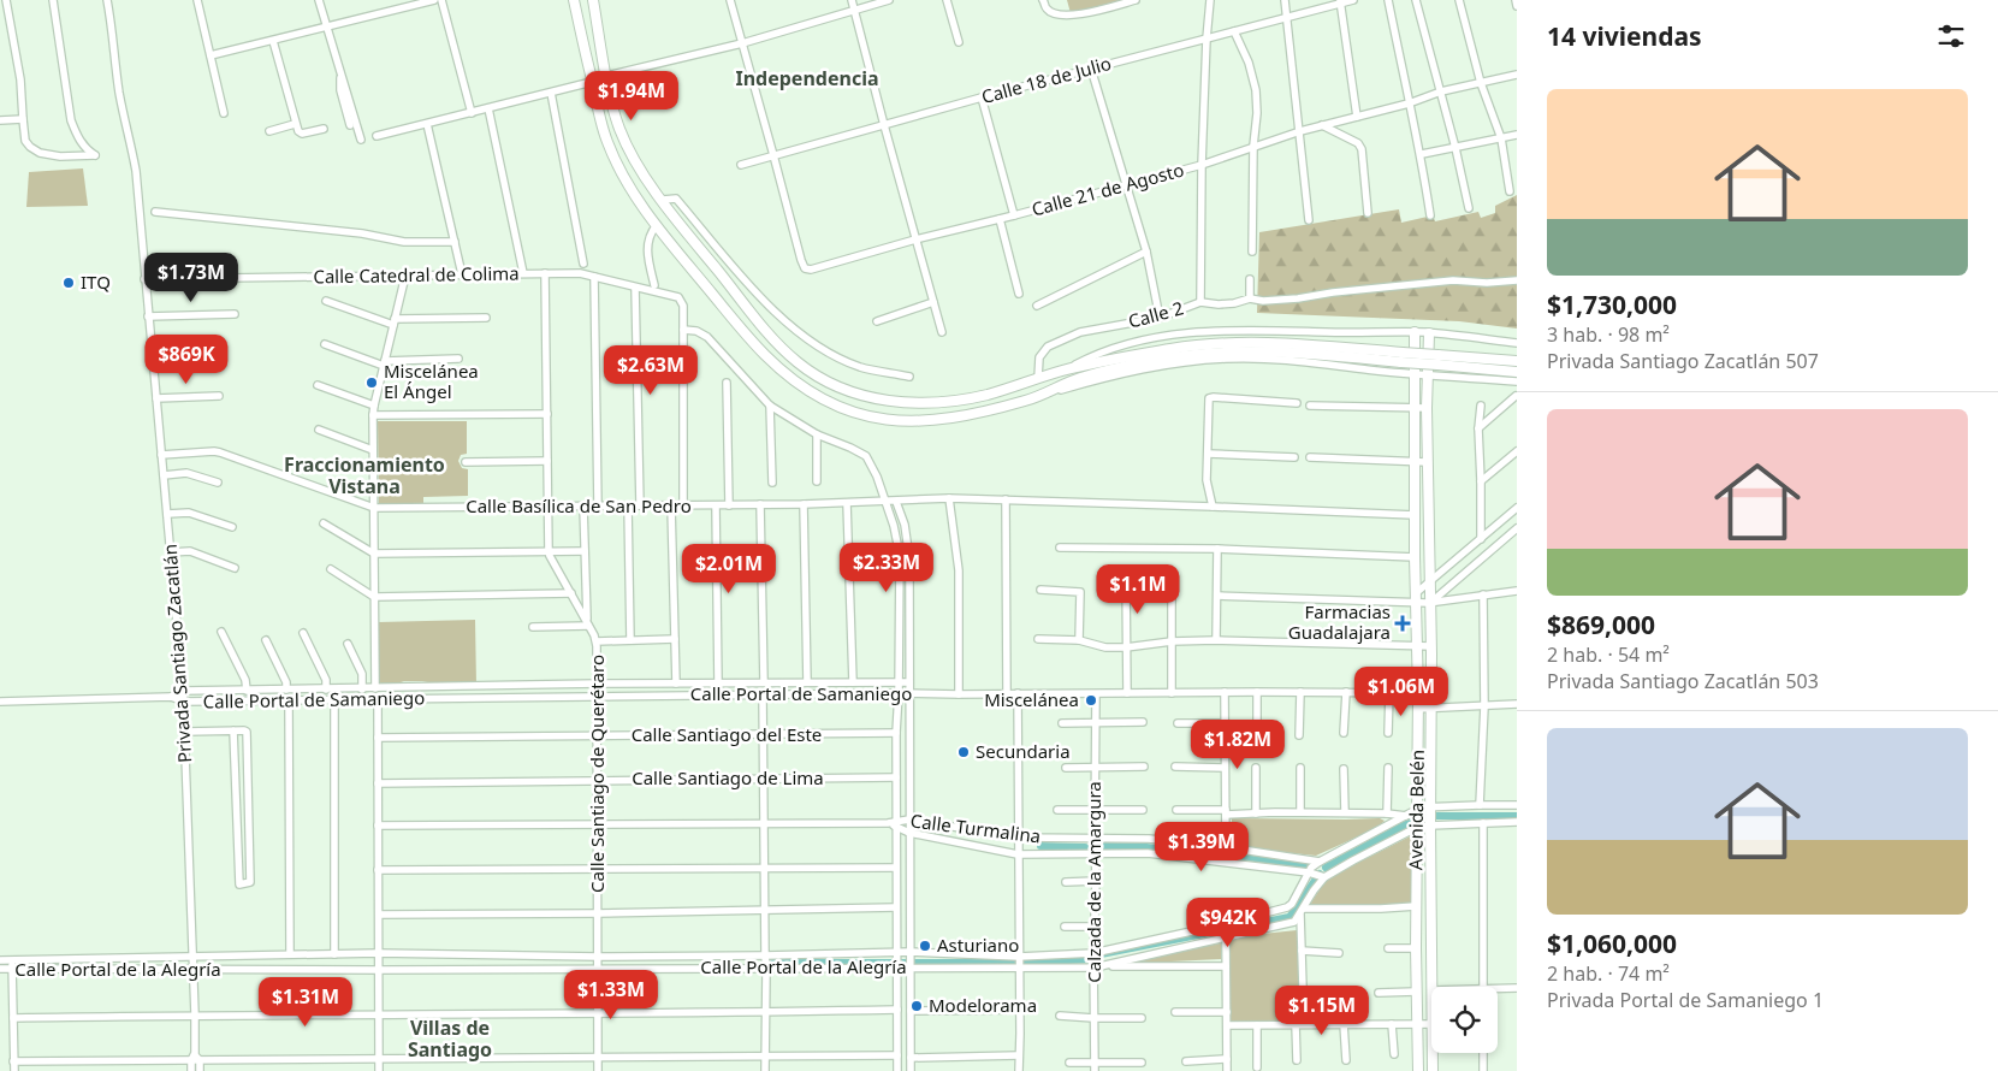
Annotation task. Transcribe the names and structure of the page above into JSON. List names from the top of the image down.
{
  "streets": {
    "main road": ["Avenida Belén"],
    "street": [
      "Calle 18 de Julio",
      "Calle 21 de Agosto",
      "Calle Catedral de Colima",
      "Calle 2",
      "Calle Basílica de San Pedro",
      "Privada Santiago Zacatlán",
      "Calle Portal de Samaniego",
      "Calle Santiago del Este",
      "Calle Santiago de Querétaro",
      "Calle Santiago de Lima",
      "Calle Turmalina",
      "Calzada de la Amargura",
      "Calle Portal de la Alegría"
    ]
  },
  "crossings": [
    ["Calle 18 de Julio", "Calle 21 de Agosto"],
    ["Calle 18 de Julio", "Calle 2"],
    ["Calle 21 de Agosto", "Calle 2"],
    ["Calle Catedral de Colima", "Privada Santiago Zacatlán"],
    ["Calle Catedral de Colima", "Calle Santiago de Querétaro"],
    ["Calle Basílica de San Pedro", "Privada Santiago Zacatlán"],
    ["Calle Basílica de San Pedro", "Calle Santiago de Querétaro"],
    ["Calle Basílica de San Pedro", "Avenida Belén"],
    ["Privada Santiago Zacatlán", "Calle Portal de Samaniego"],
    ["Privada Santiago Zacatlán", "Calle Portal de la Alegría"],
    ["Calle Portal de Samaniego", "Calle Santiago de Querétaro"],
    ["Calle Portal de Samaniego", "Avenida Belén"],
    ["Calle Portal de Samaniego", "Calzada de la Amargura"],
    ["Calle Santiago del Este", "Calle Santiago de Querétaro"],
    ["Calle Santiago de Querétaro", "Calle Santiago de Lima"],
    ["Calle Santiago de Querétaro", "Calle Turmalina"],
    ["Calle Santiago de Querétaro", "Calle Portal de la Alegría"],
    ["Calle Turmalina", "Calzada de la Amargura"],
    ["Calle Turmalina", "Calle Portal de la Alegría"],
    ["Calzada de la Amargura", "Calle Portal de la Alegría"]
  ],
  "districts": ["Independencia", "Fraccionamiento Vistana", "Villas de Santiago"],
  "places": {
    "other": [
      "ITQ",
      "Miscelánea El Ángel",
      "Miscelánea",
      "Secundaria",
      "Asturiano",
      "Modelorama"
    ],
    "health": ["Farmacias Guadalajara"]
  },
  "page": {
    "heading": "14 viviendas",
    "price": [
      "$1.94M",
      "$1.73M",
      "$869K",
      "$2.63M",
      "$2.33M",
      "$2.01M",
      "$1.1M",
      "$1.06M",
      "$1.82M",
      "$1.39M",
      "$942K",
      "$1.33M",
      "$1.31M",
      "$1.15M"
    ],
    "list": [
      {
        "name": "$1,730,000",
        "note": "3 hab. · 98 m² · Privada Santiago Zacatlán 507"
      },
      {
        "name": "$869,000",
        "note": "2 hab. · 54 m² · Privada Santiago Zacatlán 503"
      },
      {
        "name": "$1,060,000",
        "note": "2 hab. · 74 m² · Privada Portal de Samaniego 1"
      }
    ]
  }
}
